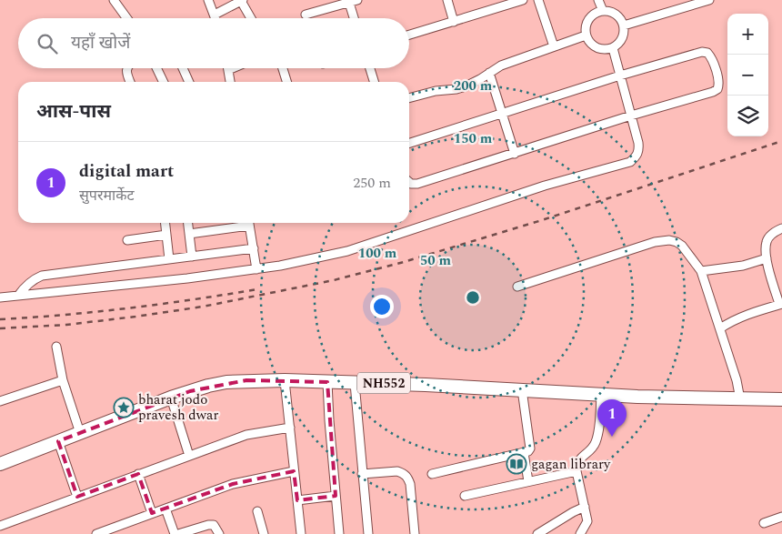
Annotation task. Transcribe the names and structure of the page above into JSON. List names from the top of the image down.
{
  "streets": {
    "highway": ["NH552"]
  },
  "places": {
    "place": ["bharat jodo pravesh dwar"],
    "library": ["gagan library"]
  },
  "page": {
    "map_buttons": ["+", "−"],
    "search": "यहाँ खोजें",
    "heading": "आस-पास",
    "list": [
      {
        "mark": "1",
        "name": "digital mart",
        "note": "सुपरमार्केट",
        "value": "250 m"
      }
    ],
    "pins": "1"
  },
  "rings": [
    "200 m",
    "150 m",
    "100 m",
    "50 m"
  ]
}
